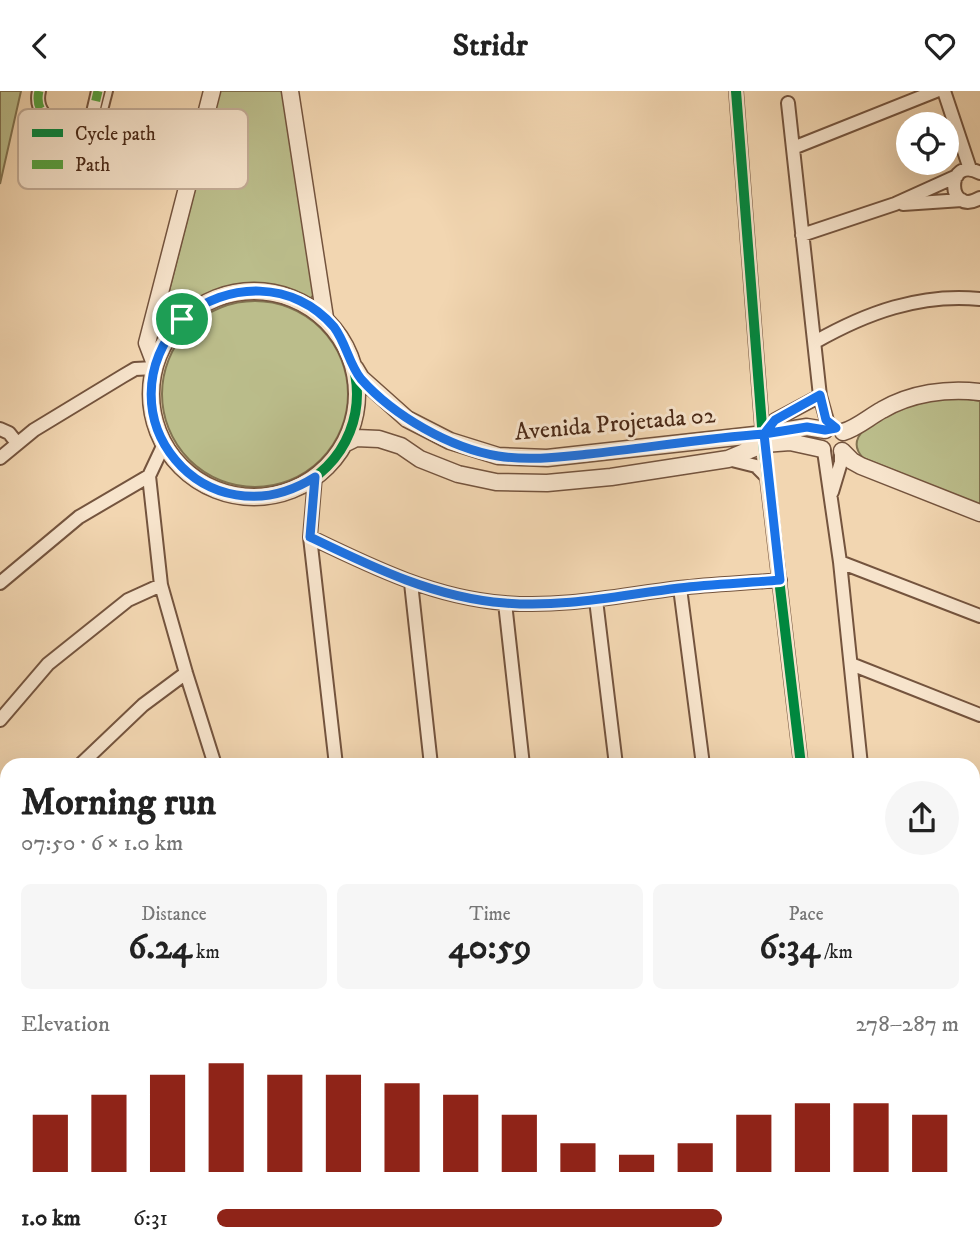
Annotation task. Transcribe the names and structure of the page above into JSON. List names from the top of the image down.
{
  "streets": {
    "street": ["Avenida Projetada 02"]
  },
  "legend": ["Cycle path", "Path"],
  "page": {
    "header": "Stridr",
    "heading": ["Morning run", "07:50 · 6 × 1.0 km"],
    "stats": [
      ["Distance", "6.24 km"],
      ["Time", "40:59"],
      ["Pace", "6:34 /km"]
    ],
    "chart": ["Elevation", "278–287 m"],
    "list": [
      {
        "name": "1.0 km",
        "note": "6:31"
      }
    ]
  }
}
